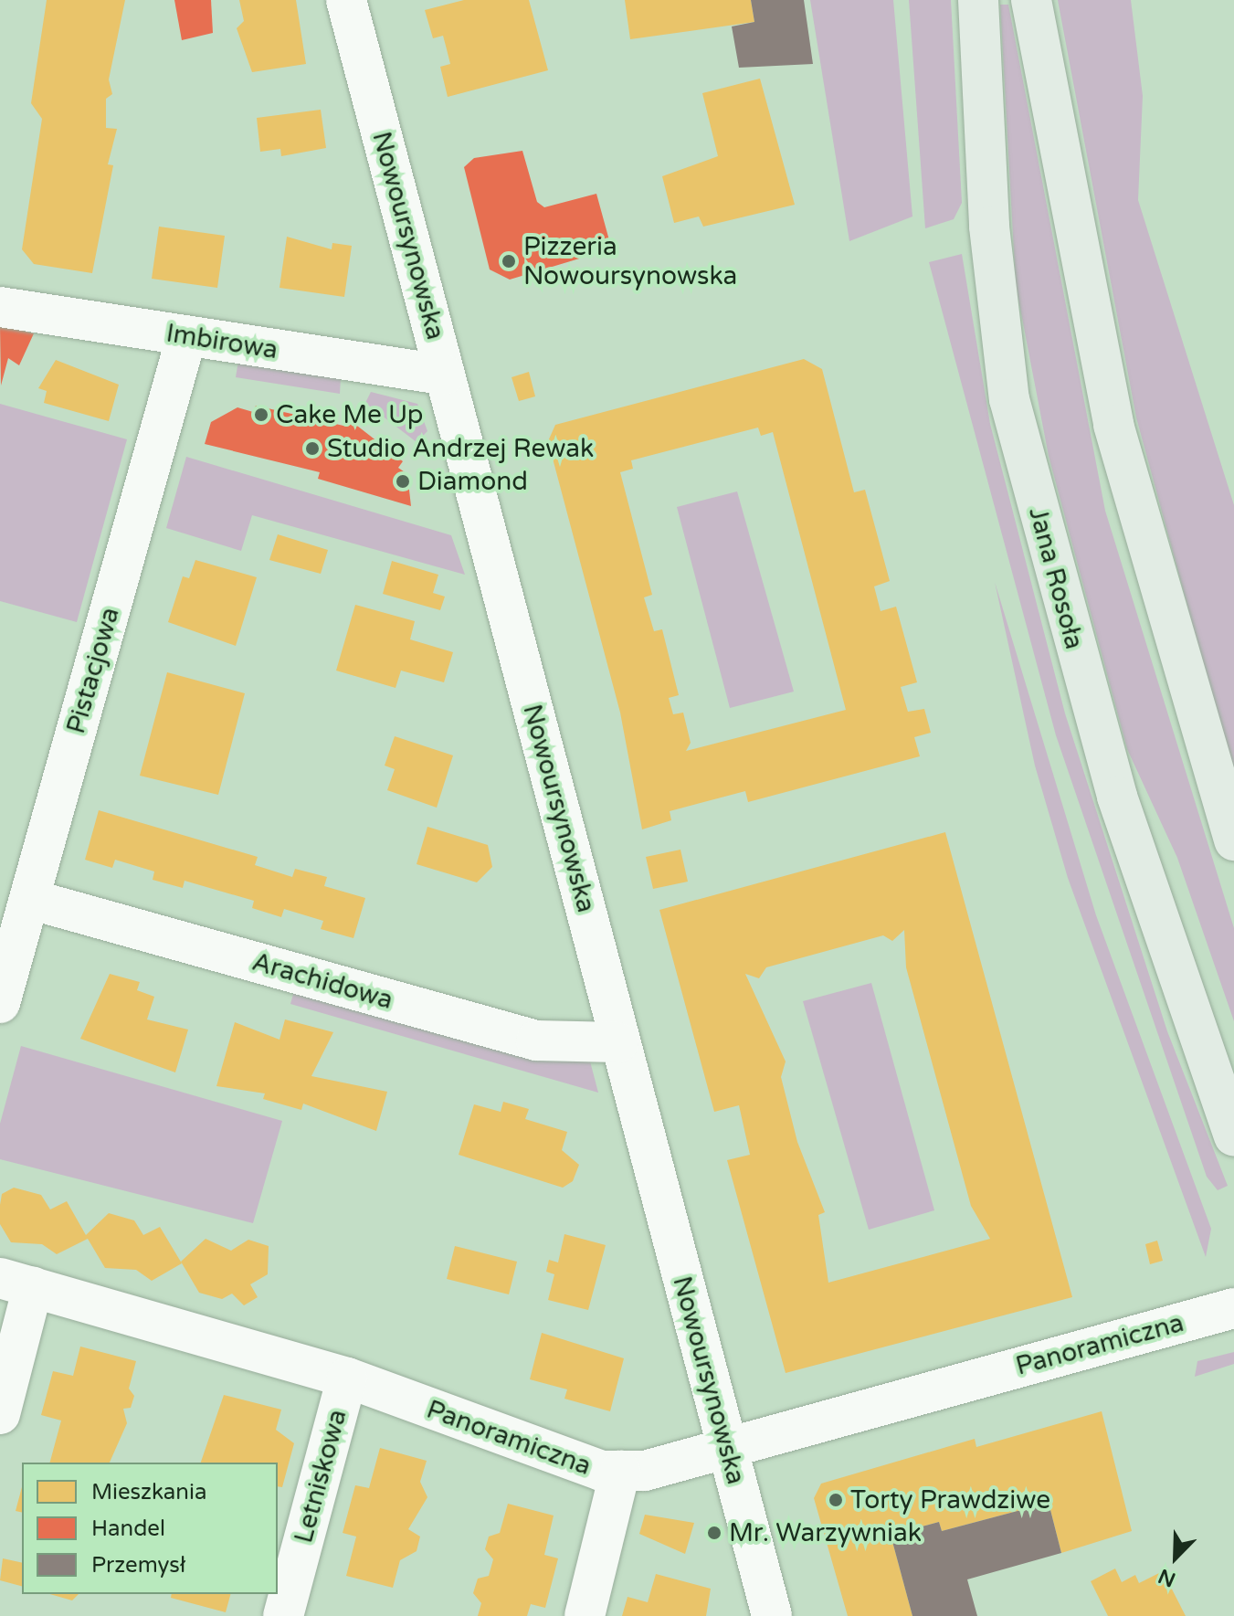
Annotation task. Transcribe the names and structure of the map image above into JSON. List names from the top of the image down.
{
  "streets": {
    "main road": ["Jana Rosoła"],
    "street": [
      "Nowoursynowska",
      "Imbirowa",
      "Pistacjowa",
      "Arachidowa",
      "Panoramiczna",
      "Letniskowa"
    ]
  },
  "crossings": [
    ["Nowoursynowska", "Imbirowa"],
    ["Nowoursynowska", "Arachidowa"],
    ["Nowoursynowska", "Panoramiczna"],
    ["Imbirowa", "Pistacjowa"],
    ["Pistacjowa", "Arachidowa"],
    ["Panoramiczna", "Letniskowa"]
  ],
  "places": [
    "Pizzeria Nowoursynowska",
    "Cake Me Up",
    "Studio Andrzej Rewak",
    "Diamond",
    "Torty Prawdziwe",
    "Mr. Warzywniak"
  ],
  "legend": ["Mieszkania", "Handel", "Przemysł"],
  "north": "bottom left"
}
